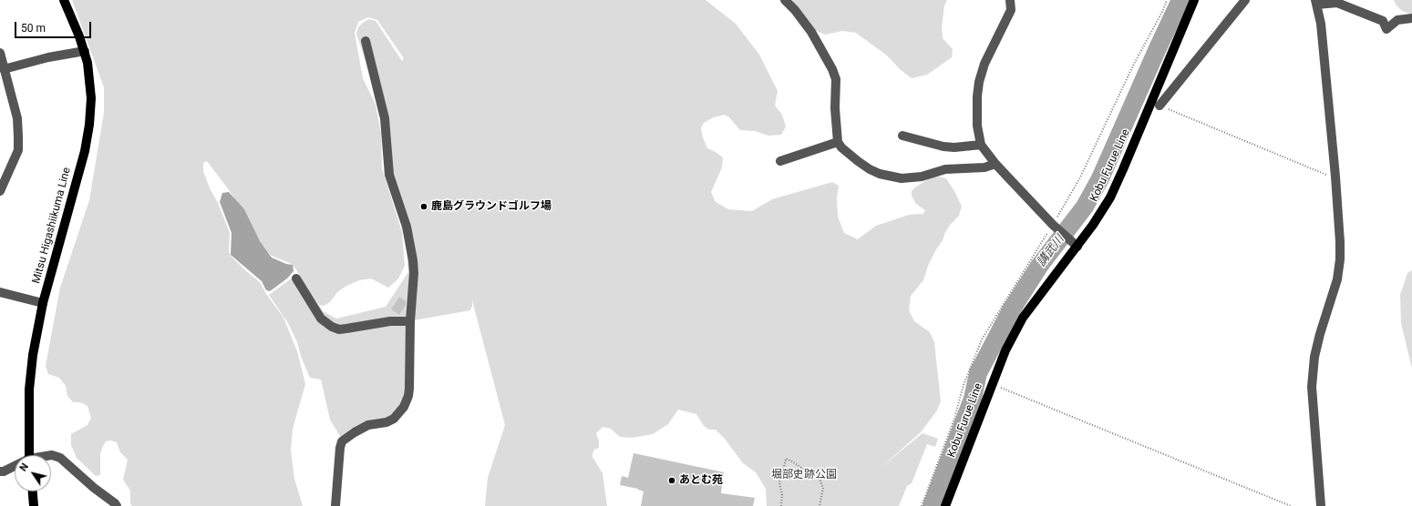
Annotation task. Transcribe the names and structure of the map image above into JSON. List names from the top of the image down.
{
  "streets": {
    "main road": ["Kobu Furue Line", "Mitsu Higashiikuma Line"]
  },
  "water": ["講武川"],
  "parks": ["堀部史跡公園"],
  "places": ["鹿島グラウンドゴルフ場", "あとむ苑"],
  "scale_bar": "50 m",
  "north": "top left"
}
